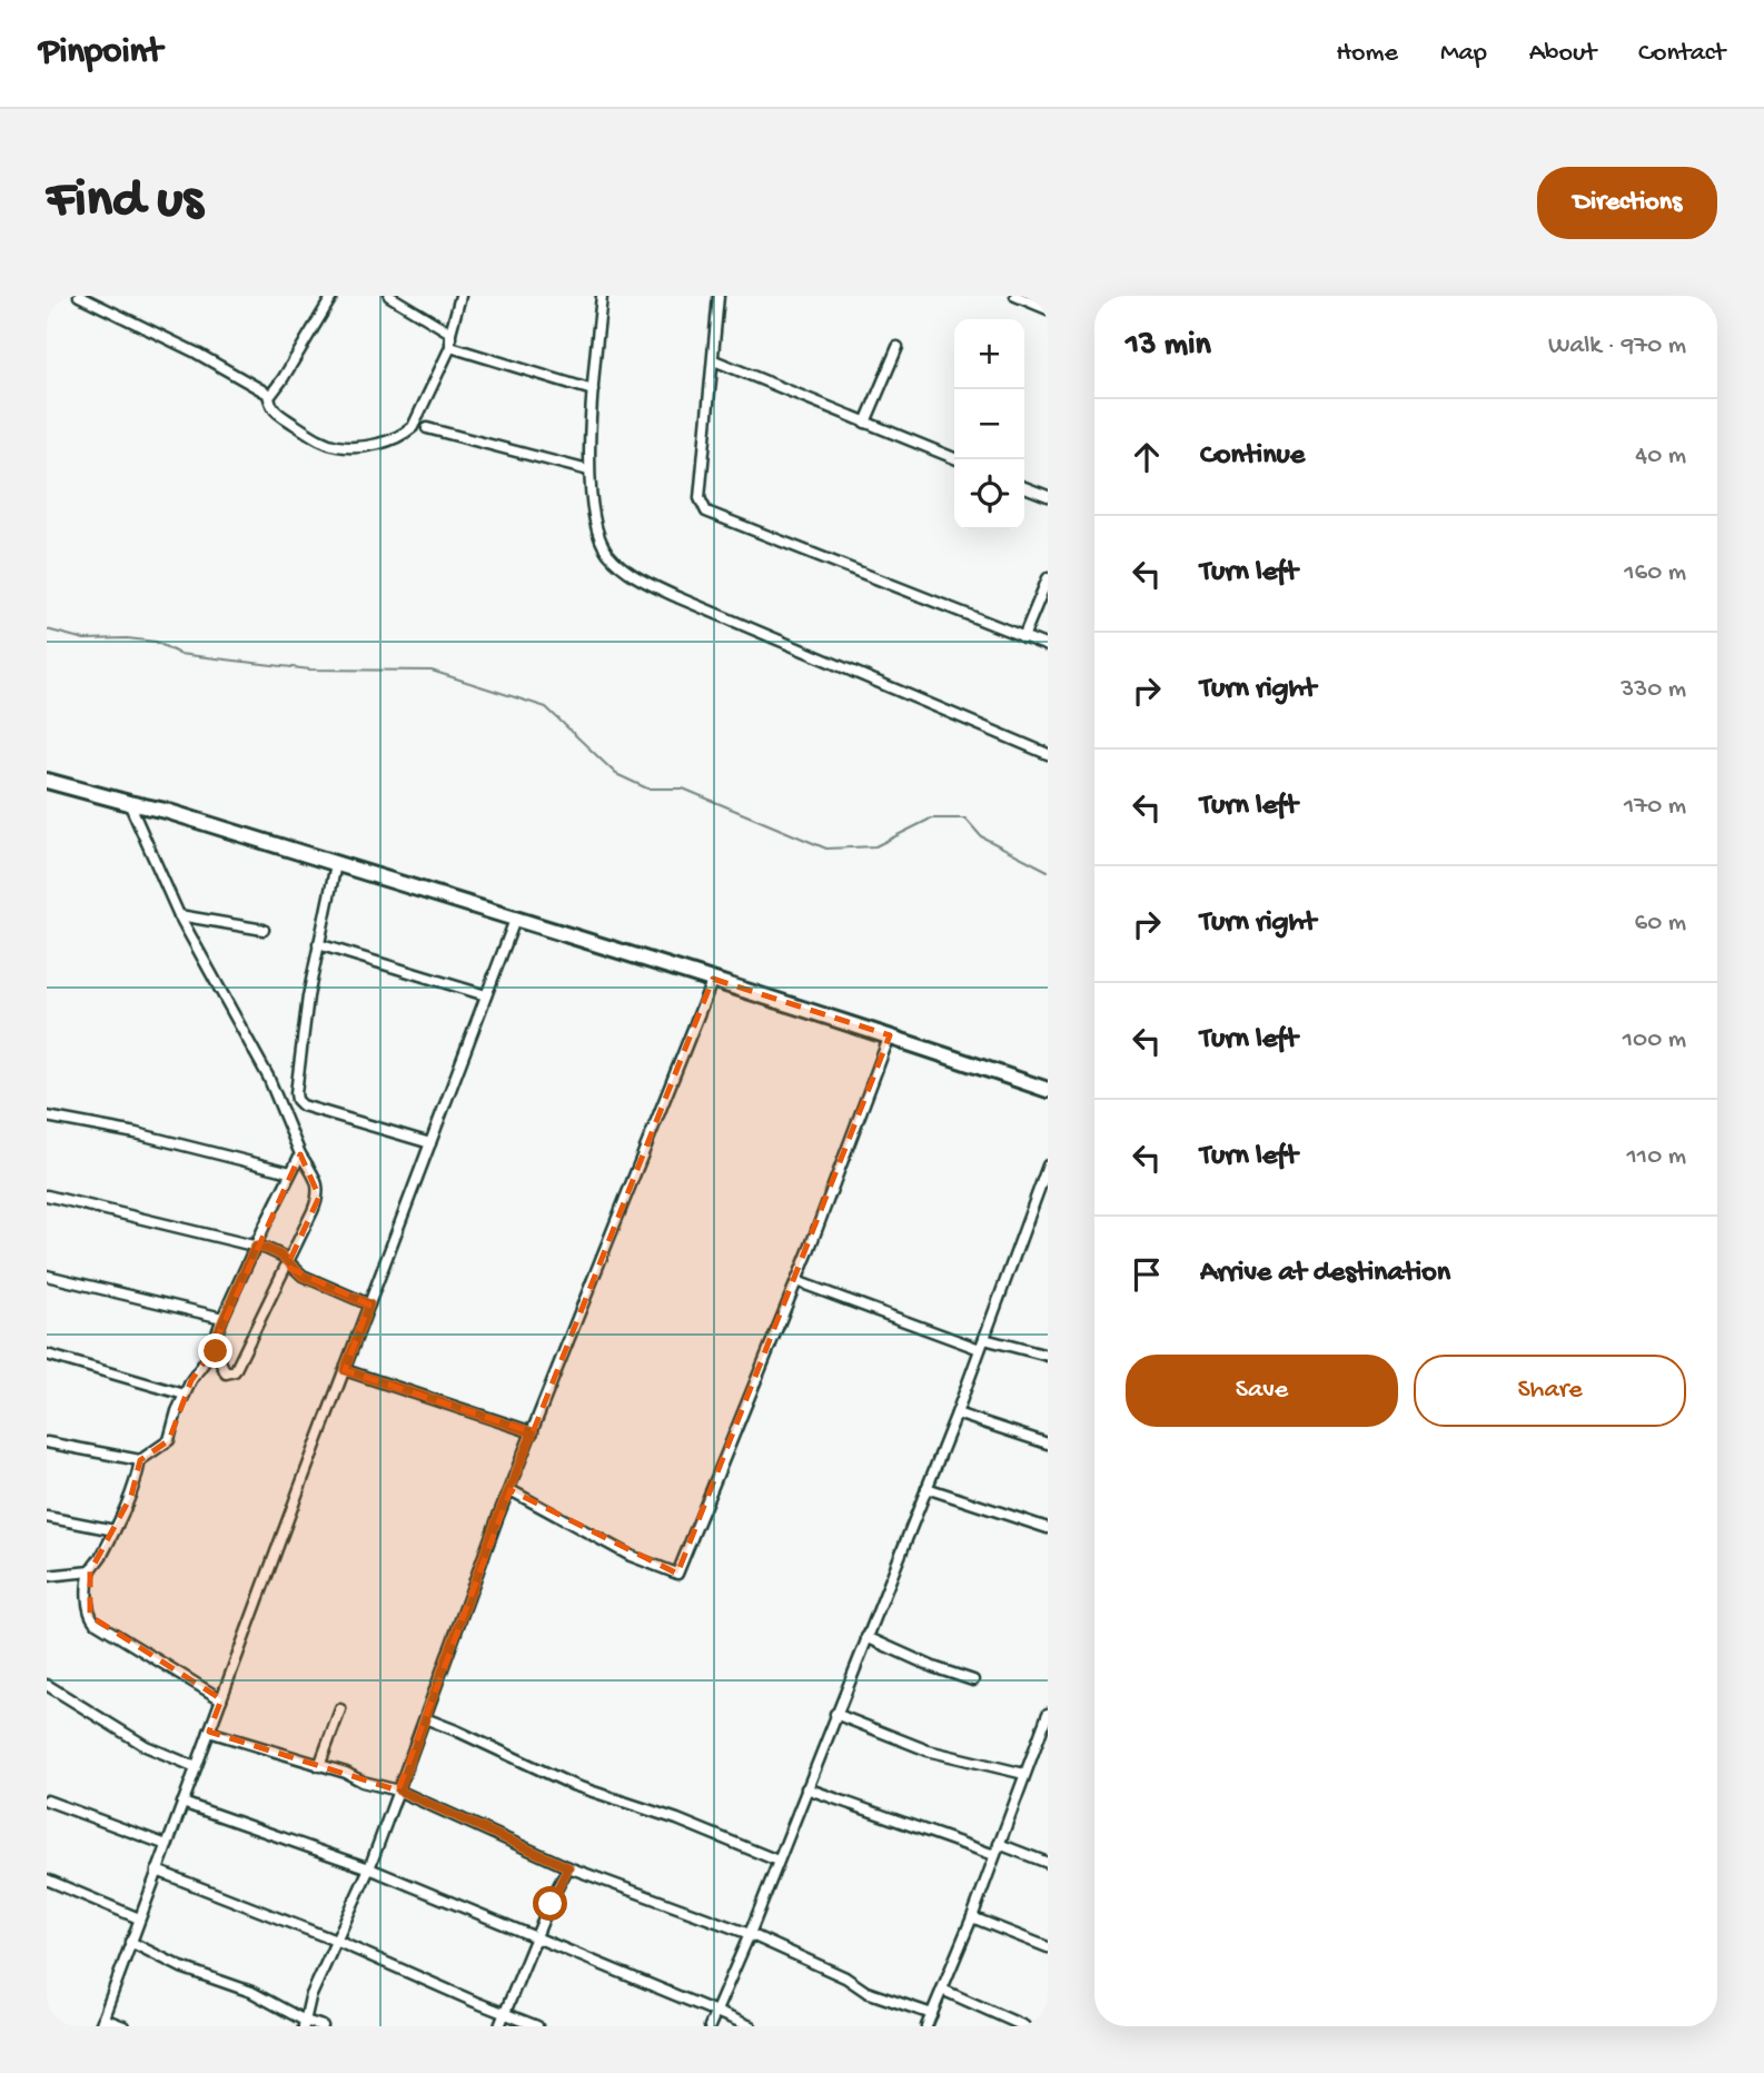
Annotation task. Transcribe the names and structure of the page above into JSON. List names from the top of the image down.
{
  "page": {
    "header": "Pinpoint",
    "nav": [
      "Home",
      "Map",
      "About",
      "Contact"
    ],
    "buttons": [
      "Directions",
      ["Save", "Share"]
    ],
    "title": "Find us",
    "heading": ["13 min", "Walk · 970 m"],
    "map_buttons": ["+", "−"],
    "list": [
      ["Continue", "40 m"],
      ["Turn left", "160 m"],
      ["Turn right", "330 m"],
      ["Turn left", "170 m"],
      ["Turn right", "60 m"],
      ["Turn left", "100 m"],
      ["Turn left", "110 m"],
      "Arrive at destination"
    ]
  }
}
